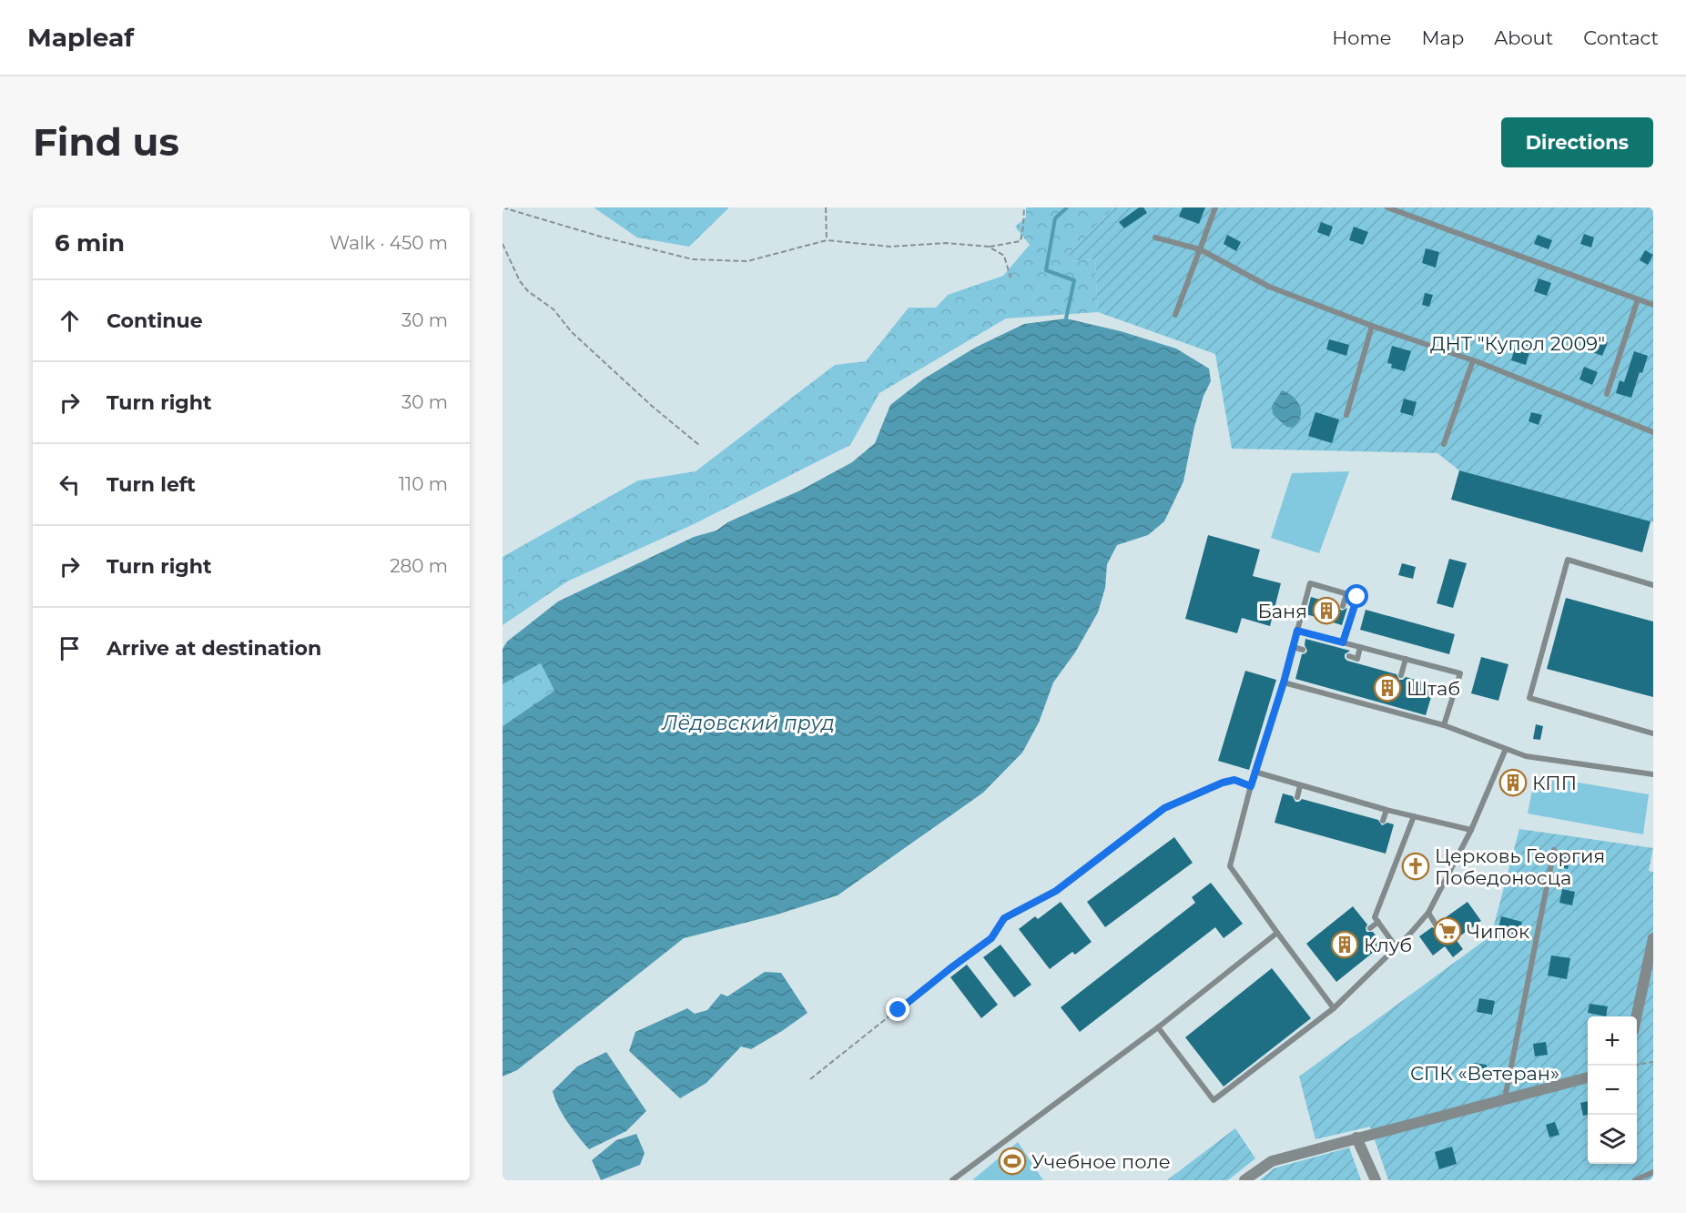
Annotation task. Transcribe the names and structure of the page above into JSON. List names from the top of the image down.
{
  "water": ["Лёдовский пруд"],
  "parks": ["ДНТ \"Купол 2009\"", "СПК «Ветеран»"],
  "places": {
    "building": [
      "Баня",
      "Штаб",
      "КПП",
      "Клуб"
    ],
    "church": ["Церковь Георгия Победоносца"],
    "supermarket": ["Чипок"],
    "sports": ["Учебное поле"]
  },
  "page": {
    "header": "Mapleaf",
    "nav": [
      "Home",
      "Map",
      "About",
      "Contact"
    ],
    "buttons": "Directions",
    "title": "Find us",
    "heading": ["6 min", "Walk · 450 m"],
    "list": [
      ["Continue", "30 m"],
      ["Turn right", "30 m"],
      ["Turn left", "110 m"],
      ["Turn right", "280 m"],
      "Arrive at destination"
    ],
    "map_buttons": ["+", "−"]
  }
}
